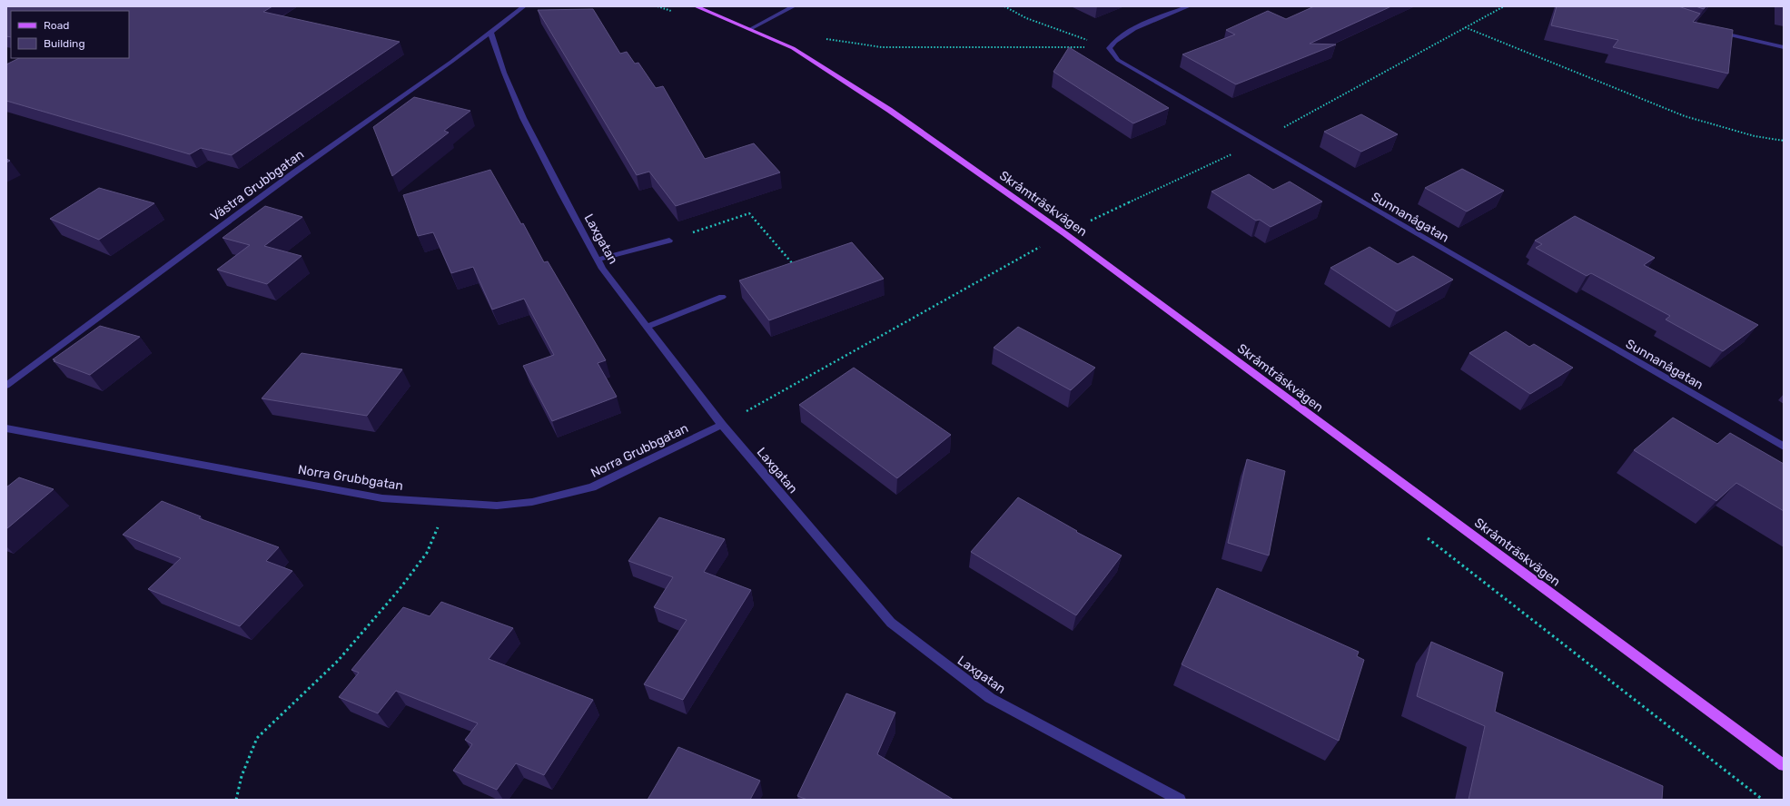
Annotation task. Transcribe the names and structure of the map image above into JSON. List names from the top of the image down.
{
  "streets": {
    "main road": ["Skråmträskvägen"],
    "street": [
      "Västra Grubbgatan",
      "Sunnanågatan",
      "Laxgatan",
      "Norra Grubbgatan"
    ]
  },
  "crossings": [
    ["Västra Grubbgatan", "Laxgatan"],
    ["Laxgatan", "Norra Grubbgatan"]
  ],
  "legend": ["Road", "Building"]
}
